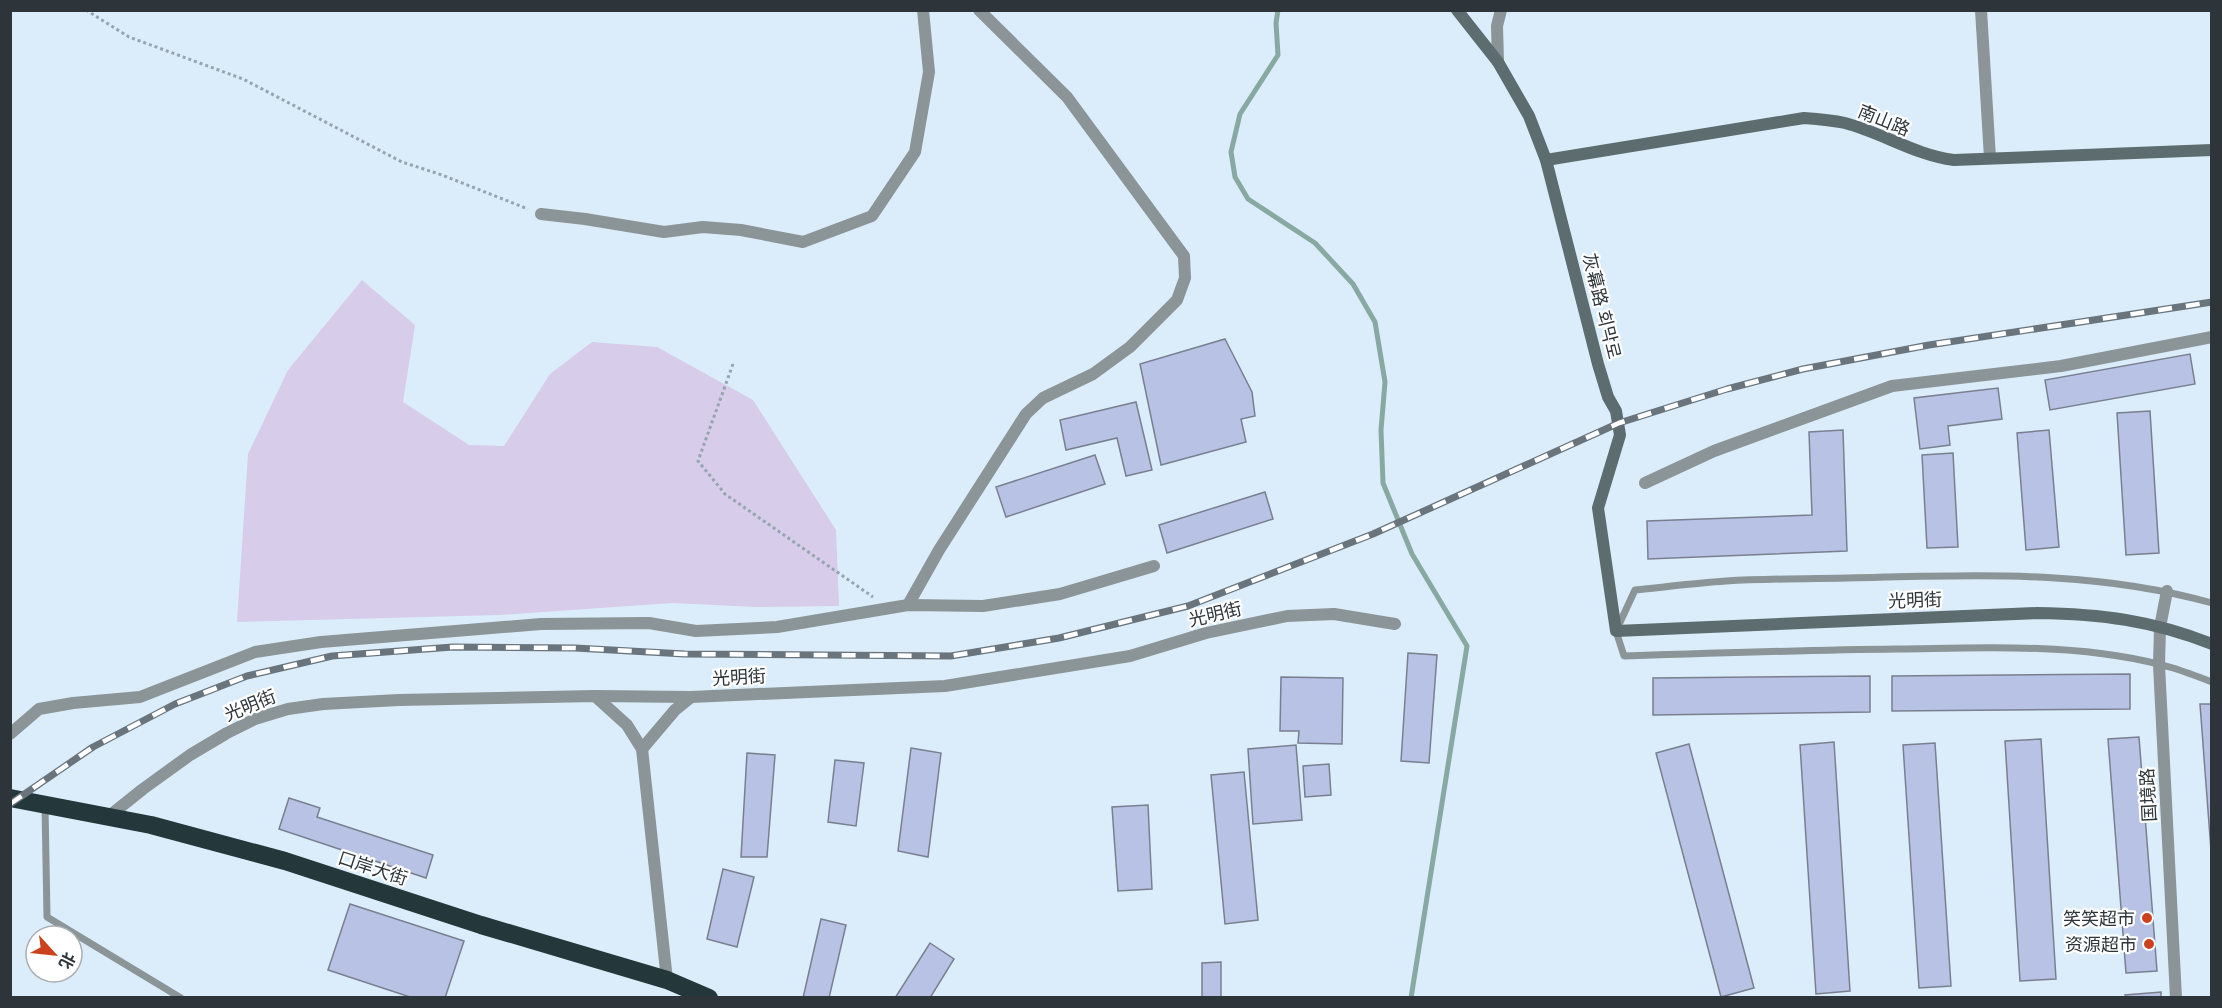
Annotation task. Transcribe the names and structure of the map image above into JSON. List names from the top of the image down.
{
  "streets": {
    "highway": ["口岸大街"],
    "main road": ["南山路", "灰幕路 회막로", "光明街"],
    "street": ["国境路"]
  },
  "crossings": [
    ["南山路", "灰幕路 회막로"],
    ["灰幕路 회막로", "光明街"],
    ["光明街", "国境路"],
    ["光明街", "口岸大街"]
  ],
  "places": ["笑笑超市", "资源超市"],
  "north": "bottom right"
}
